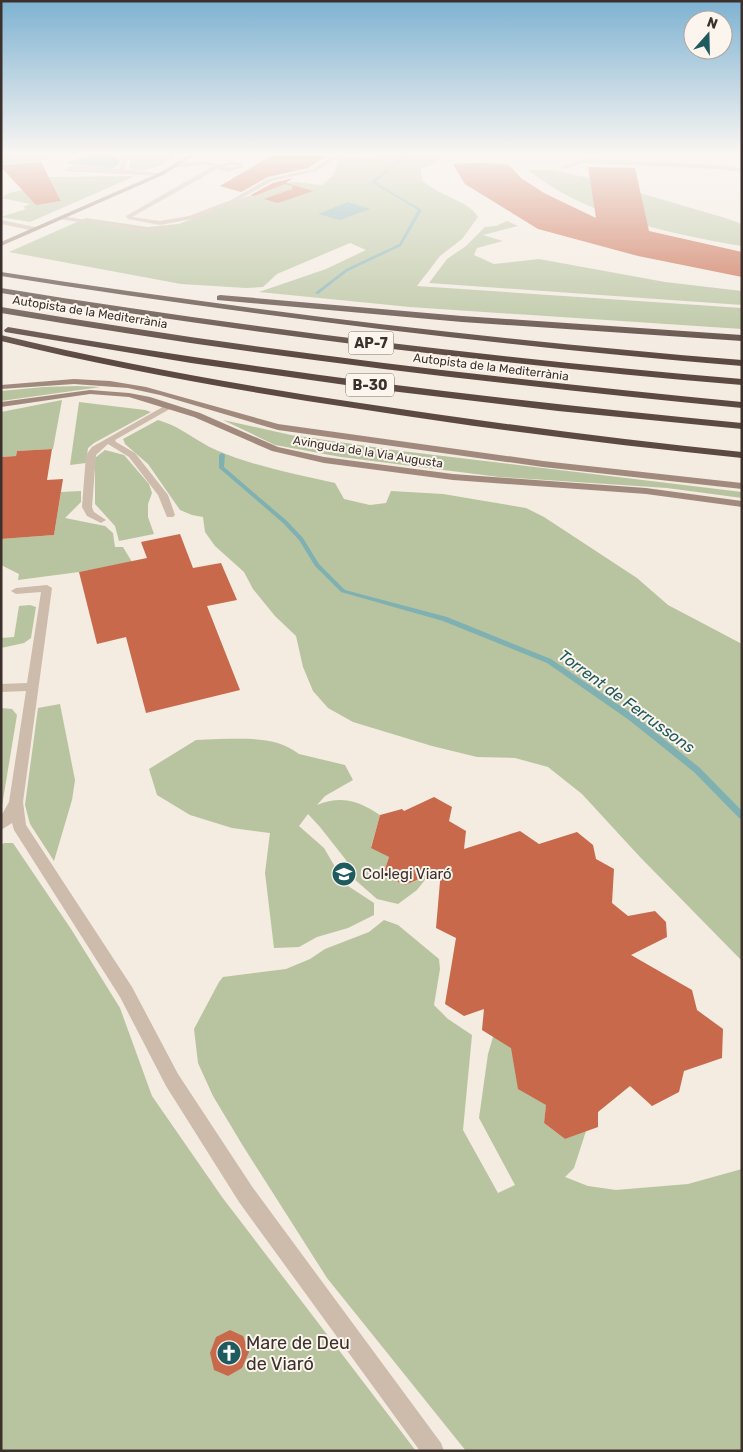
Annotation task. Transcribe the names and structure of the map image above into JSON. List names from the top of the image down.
{
  "streets": {
    "highway": ["Autopista de la Mediterrània", "AP-7", "B-30"],
    "street": ["Avinguda de la Via Augusta"]
  },
  "water": ["Torrent de Ferrussons"],
  "places": {
    "school or university": ["Col·legi Viaró"],
    "church": ["Mare de Deu de Viaró"]
  },
  "north": "top"
}
